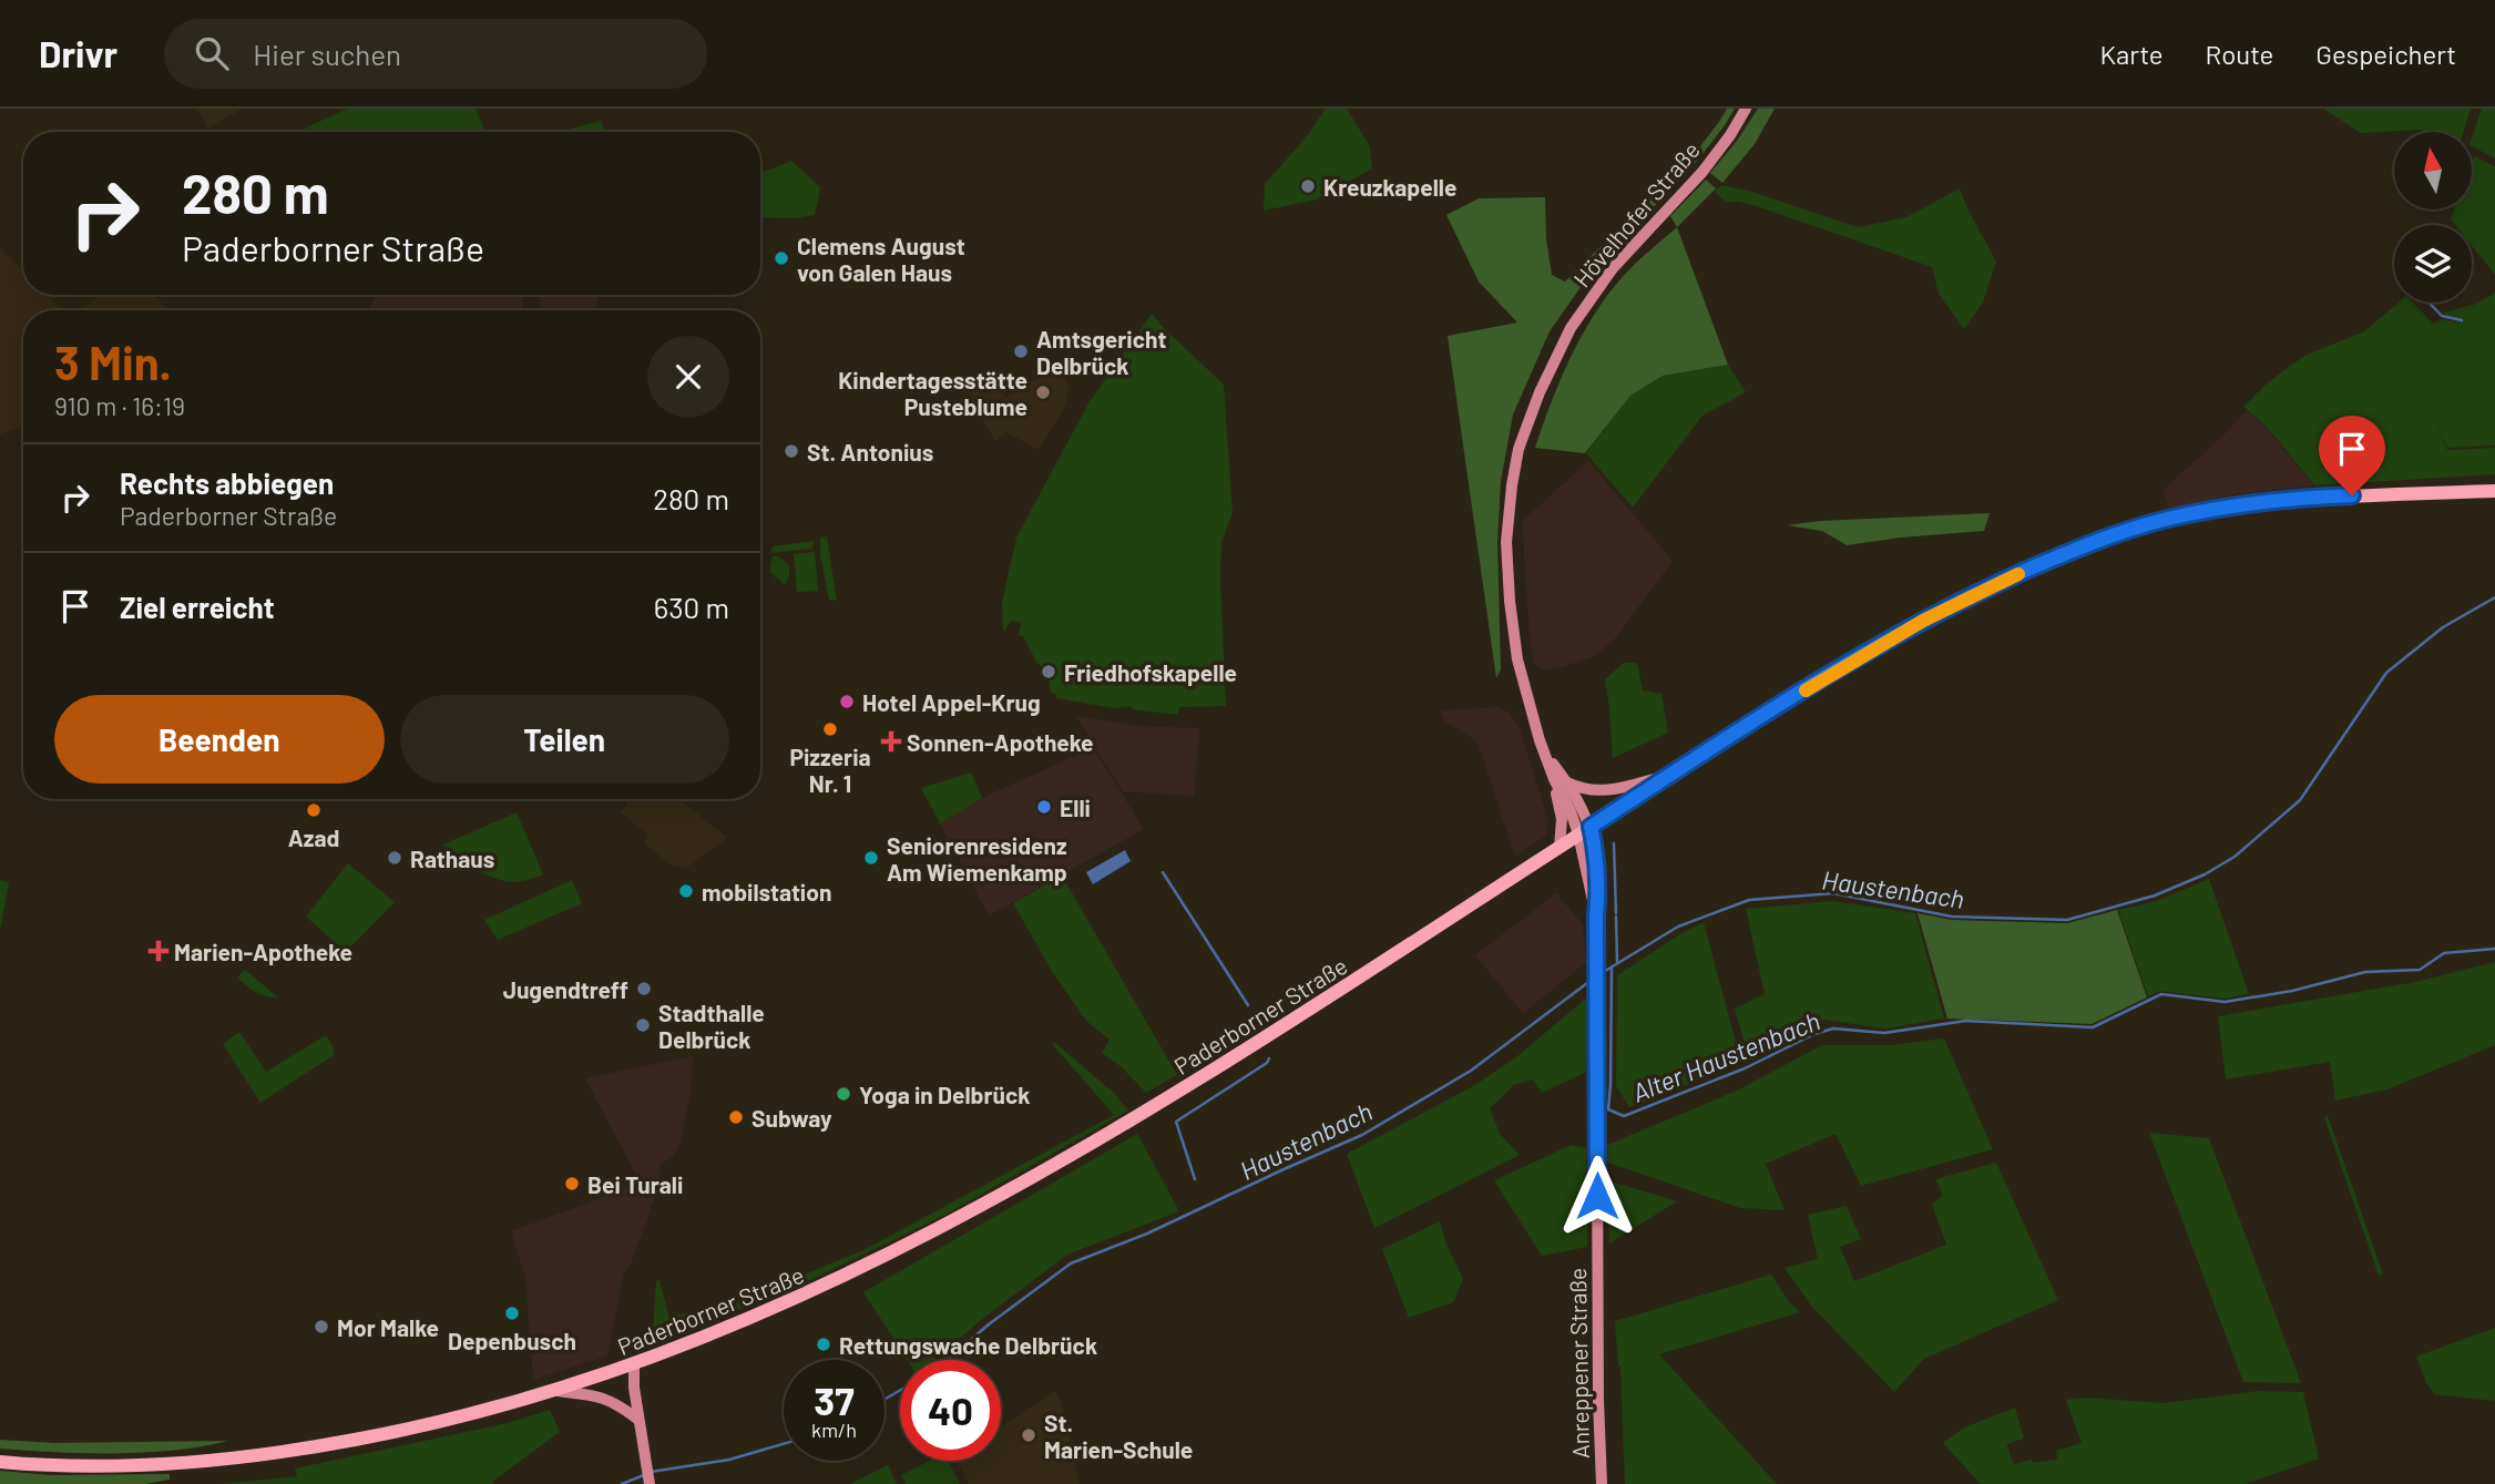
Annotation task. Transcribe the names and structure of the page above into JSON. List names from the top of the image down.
{
  "streets": {
    "main road": ["Hövelhofer Straße", "Paderborner Straße", "Anreppener Straße"]
  },
  "crossings": [
    ["Hövelhofer Straße", "Paderborner Straße"],
    ["Hövelhofer Straße", "Anreppener Straße"],
    ["Paderborner Straße", "Anreppener Straße"]
  ],
  "water": ["Haustenbach", "Alter Haustenbach"],
  "places": {
    "other": [
      "Kreuzkapelle",
      "Clemens August von Galen Haus",
      "Amtsgericht Delbrück",
      "Kindertagesstätte Pusteblume",
      "St. Antonius",
      "Friedhofskapelle",
      "Hotel Appel-Krug",
      "Pizzeria Nr. 1",
      "Elli",
      "Azad",
      "Rathaus",
      "Seniorenresidenz Am Wiemenkamp",
      "mobilstation",
      "Jugendtreff",
      "Stadthalle Delbrück",
      "Yoga in Delbrück",
      "Subway",
      "Bei Turali",
      "Depenbusch",
      "Mor Malke",
      "Rettungswache Delbrück",
      "St. Marien-Schule"
    ],
    "health": ["Sonnen-Apotheke", "Marien-Apotheke"]
  },
  "north": "top",
  "page": {
    "header": "Drivr",
    "search": "Hier suchen",
    "nav": ["Karte", "Route", "Gespeichert"],
    "turn": ["280 m", "Paderborner Straße"],
    "heading": ["3 Min.", "910 m · 16:19"],
    "list": [
      {
        "name": "Rechts abbiegen",
        "note": "Paderborner Straße",
        "value": "280 m"
      },
      {
        "name": "Ziel erreicht",
        "value": "630 m"
      }
    ],
    "buttons": ["Beenden", "Teilen"],
    "speed": "37 km/h",
    "limit": "40"
  }
}
